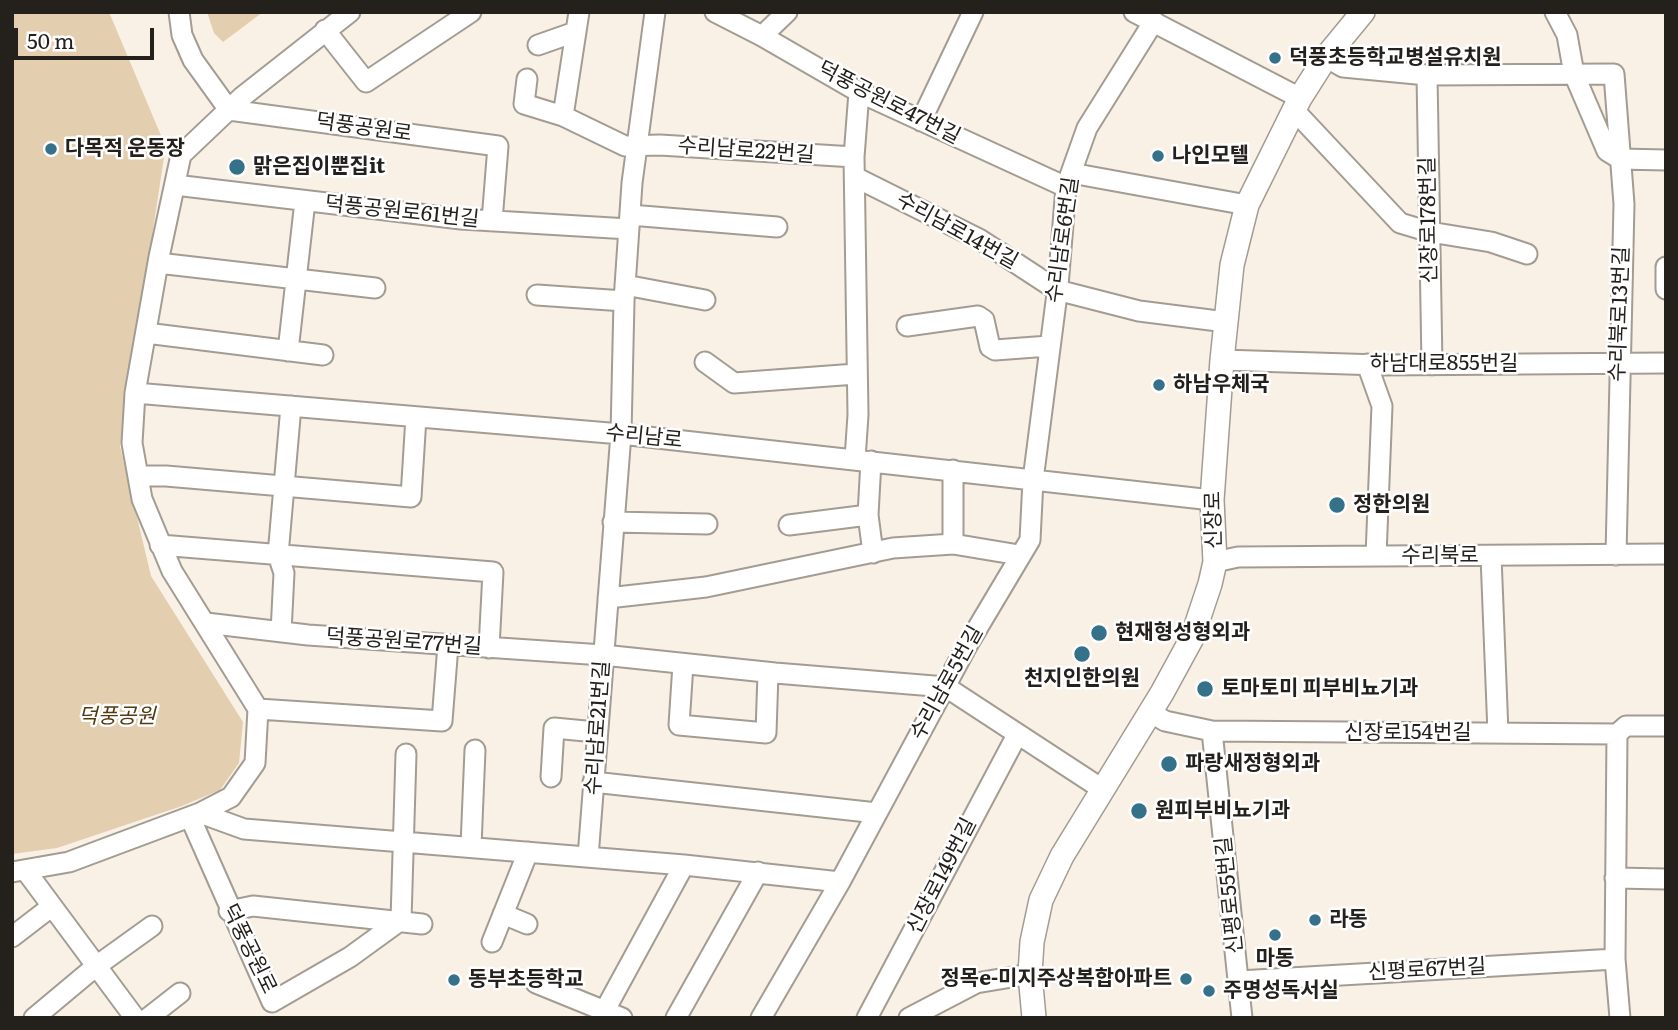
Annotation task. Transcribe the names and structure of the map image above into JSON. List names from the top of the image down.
{
  "streets": {
    "street": [
      "덕풍공원로47번길",
      "덕풍공원로",
      "수리남로22번길",
      "덕풍공원로61번길",
      "신장로178번길",
      "수리남로14번길",
      "수리남로6번길",
      "수리북로13번길",
      "하남대로855번길",
      "수리남로",
      "신장로",
      "수리북로",
      "덕풍공원로77번길",
      "수리남로5번길",
      "수리남로21번길",
      "신장로154번길",
      "신장로149번길",
      "신평로55번길",
      "신평로67번길"
    ]
  },
  "crossings": [
    ["덕풍공원로47번길", "수리남로6번길"],
    ["덕풍공원로47번길", "신장로"],
    ["덕풍공원로", "덕풍공원로61번길"],
    ["수리남로22번길", "수리남로14번길"],
    ["신장로178번길", "하남대로855번길"],
    ["수리남로14번길", "수리남로6번길"],
    ["수리남로14번길", "신장로"],
    ["수리남로6번길", "수리남로"],
    ["수리남로6번길", "수리남로5번길"],
    ["수리북로13번길", "하남대로855번길"],
    ["수리북로13번길", "수리북로"],
    ["하남대로855번길", "신장로"],
    ["수리남로", "신장로"],
    ["수리남로", "수리남로5번길"],
    ["수리남로", "수리남로21번길"],
    ["신장로", "수리북로"],
    ["신장로", "신장로154번길"],
    ["덕풍공원로77번길", "수리남로21번길"],
    ["신장로154번길", "신평로55번길"],
    ["신평로55번길", "신평로67번길"]
  ],
  "parks": ["덕풍공원"],
  "places": [
    "덕풍초등학교병설유치원",
    "다목적 운동장",
    "나인모텔",
    "맑은집이뿐집it",
    "하남우체국",
    "정한의원",
    "현재형성형외과",
    "천지인한의원",
    "토마토미 피부비뇨기과",
    "파랑새정형외과",
    "원피부비뇨기과",
    "라동",
    "마동",
    "정목e-미지주상복합아파트",
    "동부초등학교",
    "주명성독서실"
  ],
  "scale_bar": "50 m"
}
